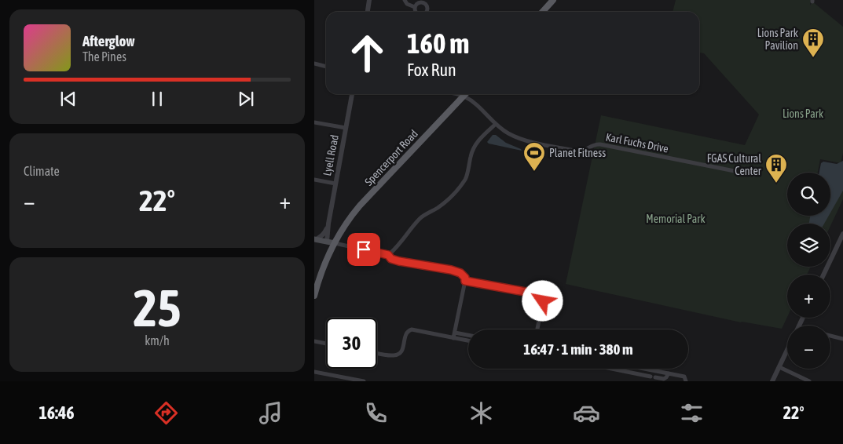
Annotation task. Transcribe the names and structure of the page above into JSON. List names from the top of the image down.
{
  "streets": {
    "main road": ["Spencerport Road"],
    "street": ["Karl Fuchs Drive", "Lyell Road"]
  },
  "crossings": [
    ["Karl Fuchs Drive", "Spencerport Road"]
  ],
  "parks": ["Lions Park", "Memorial Park"],
  "places": {
    "building": ["Lions Park Pavilion", "FGAS Cultural Center"],
    "sports": ["Planet Fitness"]
  },
  "page": {
    "turn": ["160 m", "Fox Run"],
    "song": ["Afterglow", "The Pines"],
    "tile": [
      "Climate",
      ["25", "km/h"]
    ],
    "map_buttons": ["+", "−"],
    "heat": ["−", "22°", "+"],
    "limit": "30",
    "trip": "16:47 · 1 min · 380 m",
    "tabs": ["16:46", "22°"]
  }
}
